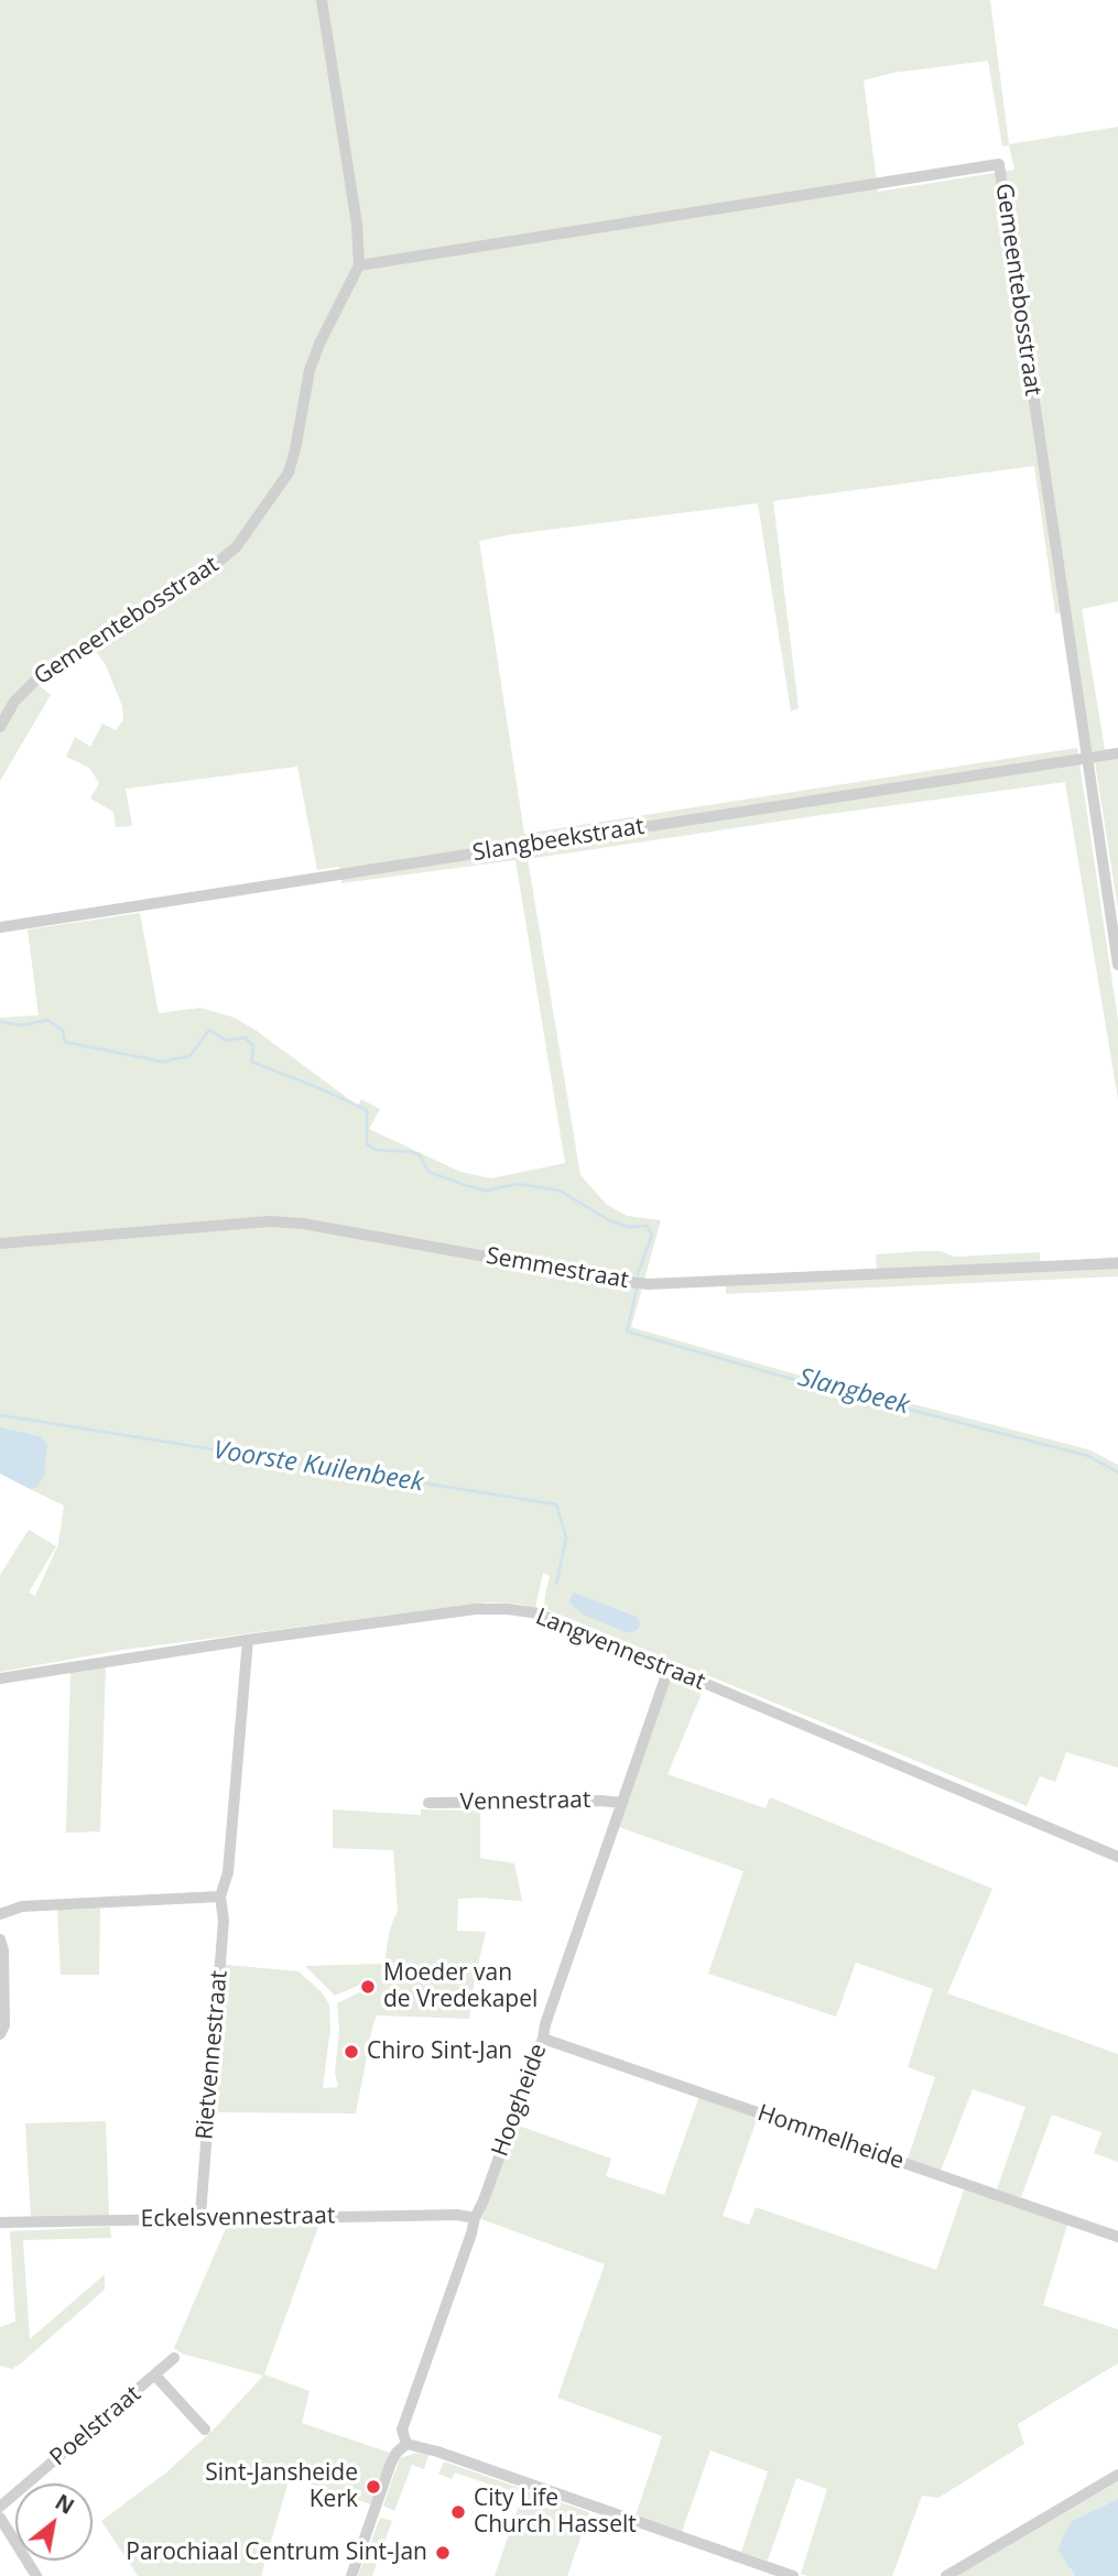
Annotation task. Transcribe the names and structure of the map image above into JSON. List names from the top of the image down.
{
  "streets": {
    "street": [
      "Gemeentebosstraat",
      "Slangbeekstraat",
      "Semmestraat",
      "Langvennestraat",
      "Vennestraat",
      "Rietvennestraat",
      "Hoogheide",
      "Hommelheide",
      "Eckelsvennestraat",
      "Poelstraat"
    ]
  },
  "crossings": [
    ["Gemeentebosstraat", "Slangbeekstraat"],
    ["Langvennestraat", "Rietvennestraat"],
    ["Langvennestraat", "Hoogheide"],
    ["Vennestraat", "Hoogheide"],
    ["Rietvennestraat", "Eckelsvennestraat"],
    ["Hoogheide", "Hommelheide"],
    ["Hoogheide", "Eckelsvennestraat"]
  ],
  "water": ["Slangbeek", "Voorste Kuilenbeek"],
  "places": [
    "Moeder van de Vredekapel",
    "Chiro Sint-Jan",
    "Sint-Jansheide Kerk",
    "City Life Church Hasselt",
    "Parochiaal Centrum Sint-Jan"
  ],
  "north": "top right"
}
